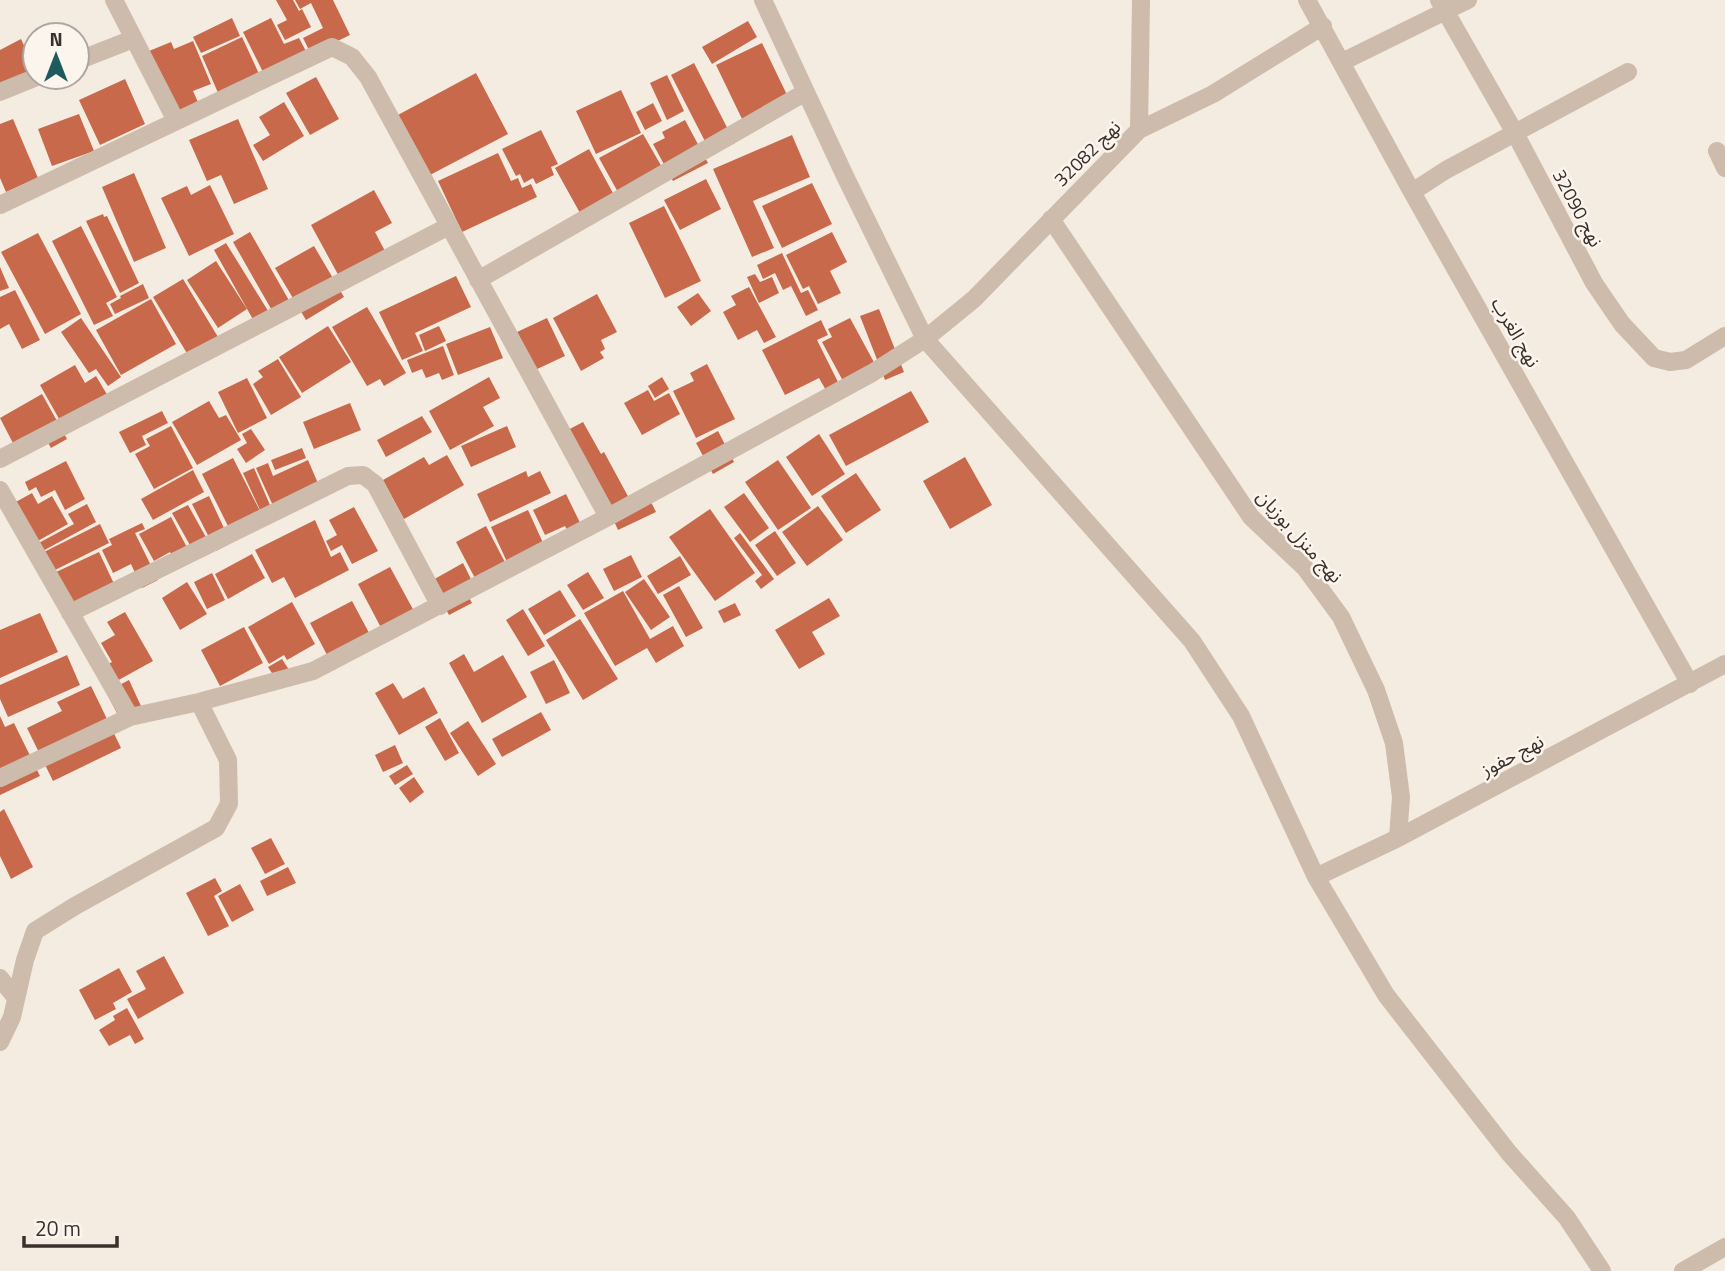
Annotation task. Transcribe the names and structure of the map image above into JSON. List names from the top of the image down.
{
  "streets": {
    "street": [
      "نهج 32082",
      "نهج 32090",
      "نهج الغرب",
      "نهج منزل بوزيان",
      "نهج حفوز"
    ]
  },
  "crossings": [
    ["نهج 32082", "نهج منزل بوزيان"],
    ["نهج الغرب", "نهج حفوز"],
    ["نهج منزل بوزيان", "نهج حفوز"]
  ],
  "scale_bar": "20 m",
  "north": "top"
}
